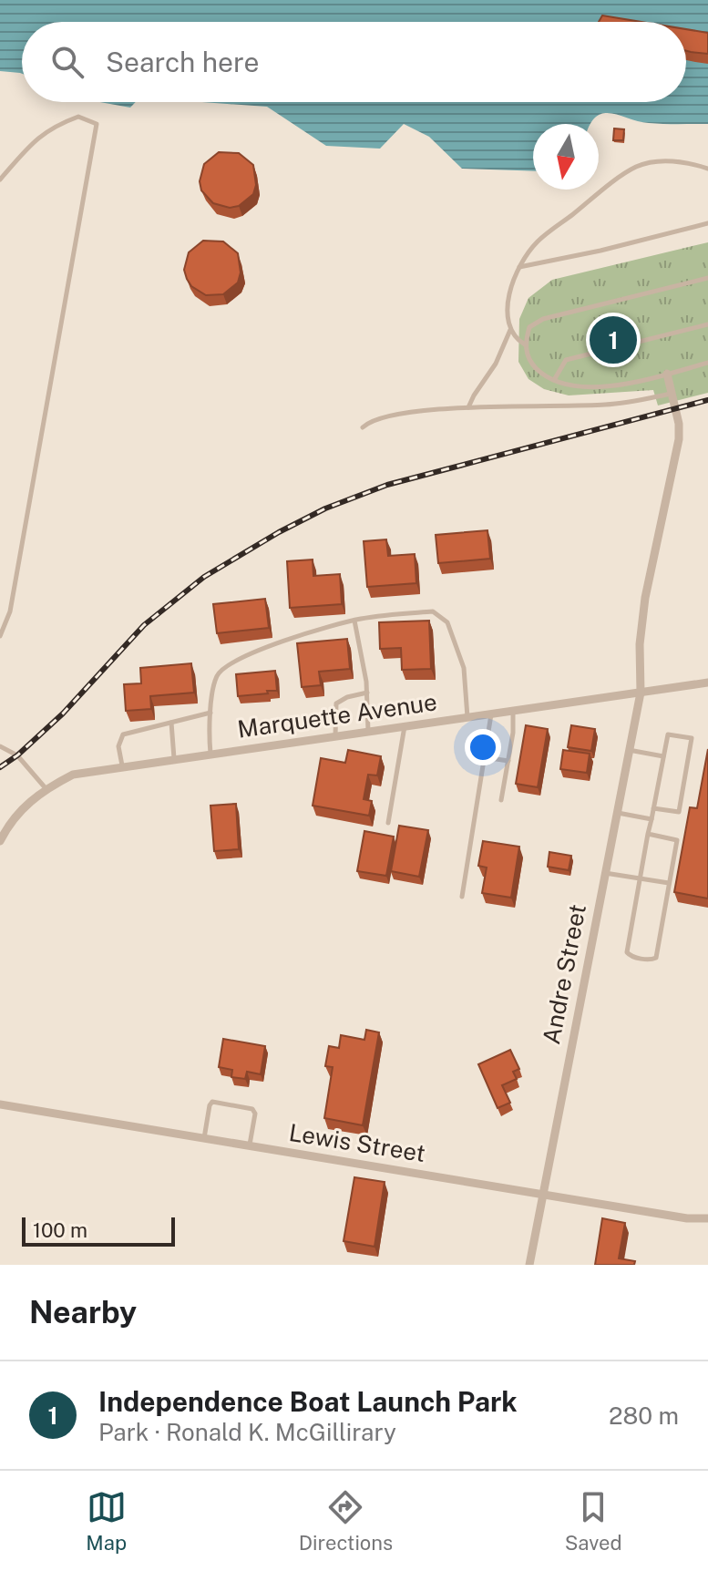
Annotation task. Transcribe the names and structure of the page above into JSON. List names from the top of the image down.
{
  "streets": {
    "street": ["Marquette Avenue", "Andre Street", "Lewis Street"]
  },
  "crossings": [
    ["Marquette Avenue", "Andre Street"],
    ["Andre Street", "Lewis Street"]
  ],
  "scale_bar": "100 m",
  "north": "bottom",
  "page": {
    "search": "Search here",
    "pins": "1",
    "scale": "100 m",
    "heading": "Nearby",
    "list": [
      {
        "mark": "1",
        "name": "Independence Boat Launch Park",
        "note": "Park · Ronald K. McGillirary",
        "value": "280 m"
      }
    ],
    "nav": ["Map", "Directions", "Saved"]
  }
}
